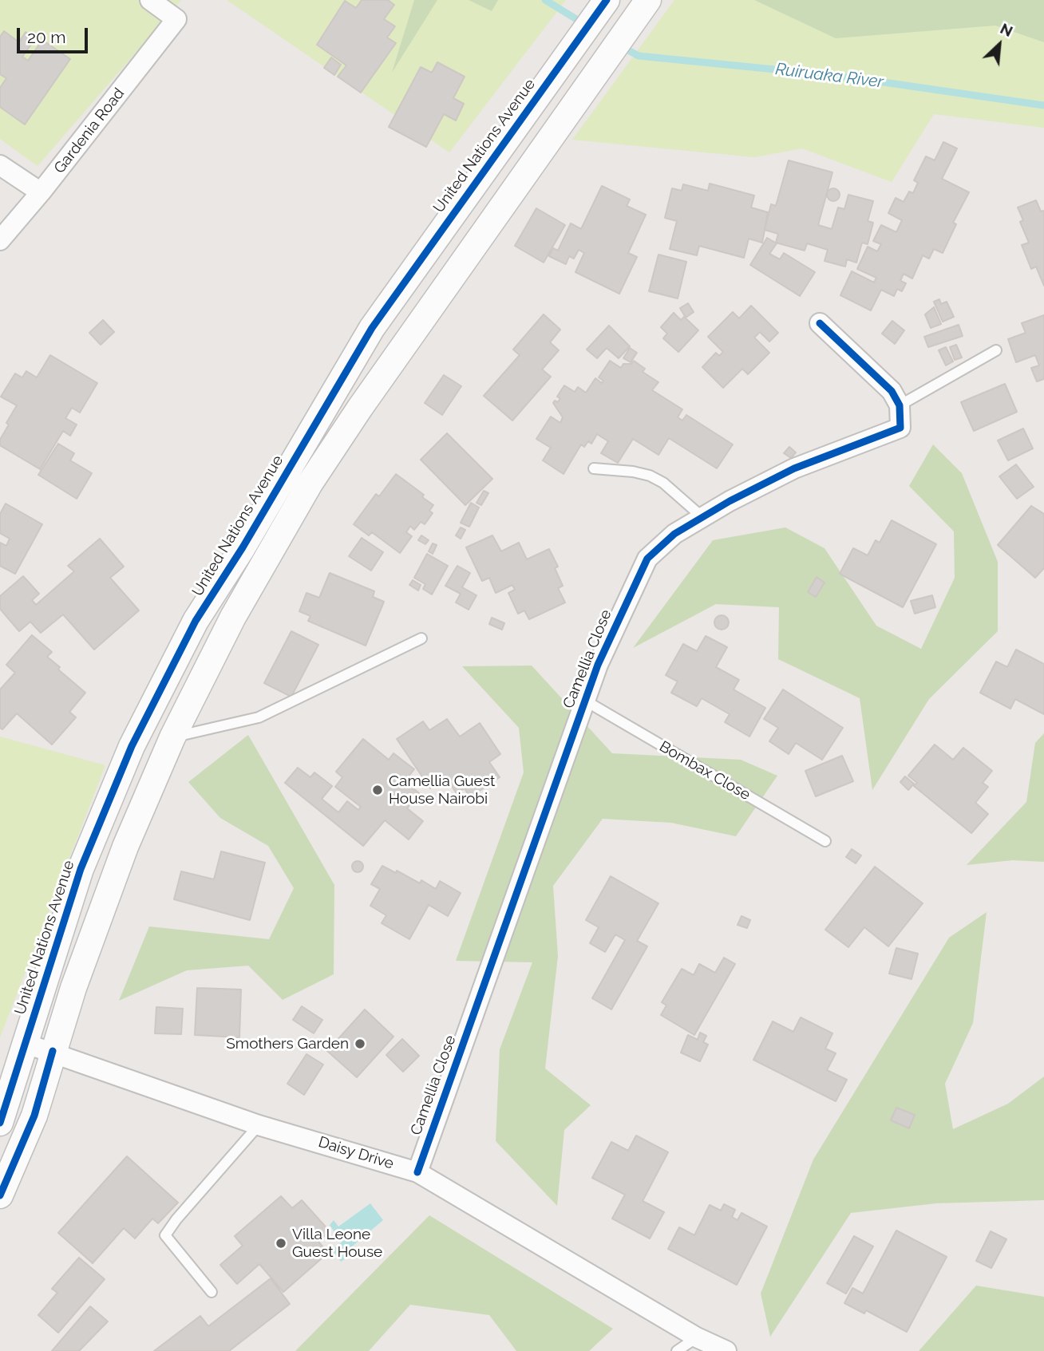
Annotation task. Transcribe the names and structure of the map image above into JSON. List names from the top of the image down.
{
  "streets": {
    "street": [
      "Gardenia Road",
      "United Nations Avenue",
      "Camellia Close",
      "Daisy Drive"
    ],
    "lane": ["Bombax Close"]
  },
  "crossings": [
    ["United Nations Avenue", "Daisy Drive"],
    ["Camellia Close", "Bombax Close"],
    ["Camellia Close", "Daisy Drive"]
  ],
  "water": ["Ruiruaka River"],
  "places": ["Camellia Guest House Nairobi", "Smothers Garden", "Villa Leone Guest House"],
  "scale_bar": "20 m",
  "north": "top right"
}
